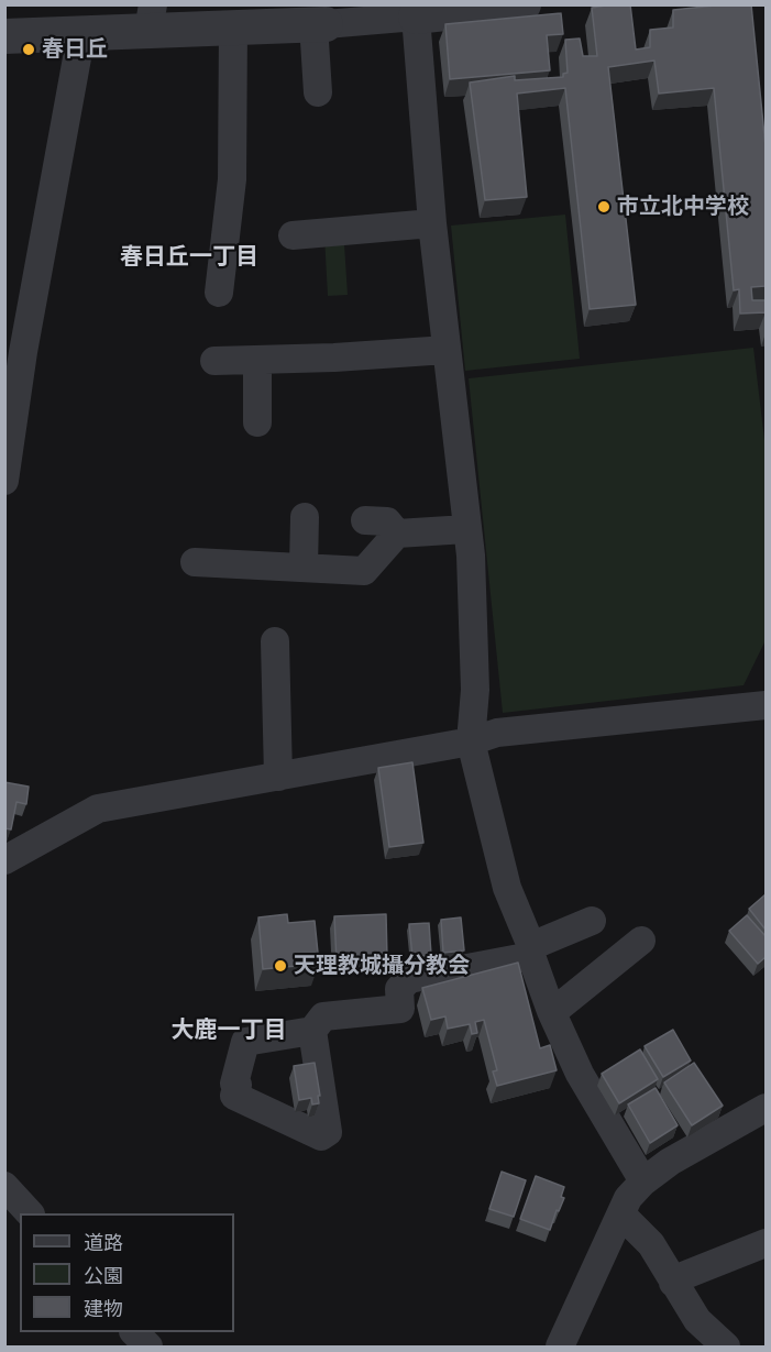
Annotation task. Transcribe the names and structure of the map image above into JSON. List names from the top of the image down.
{
  "districts": ["春日丘一丁目", "大鹿一丁目"],
  "places": ["春日丘", "市立北中学校", "天理教城攝分教会"],
  "legend": ["道路", "公園", "建物"]
}
